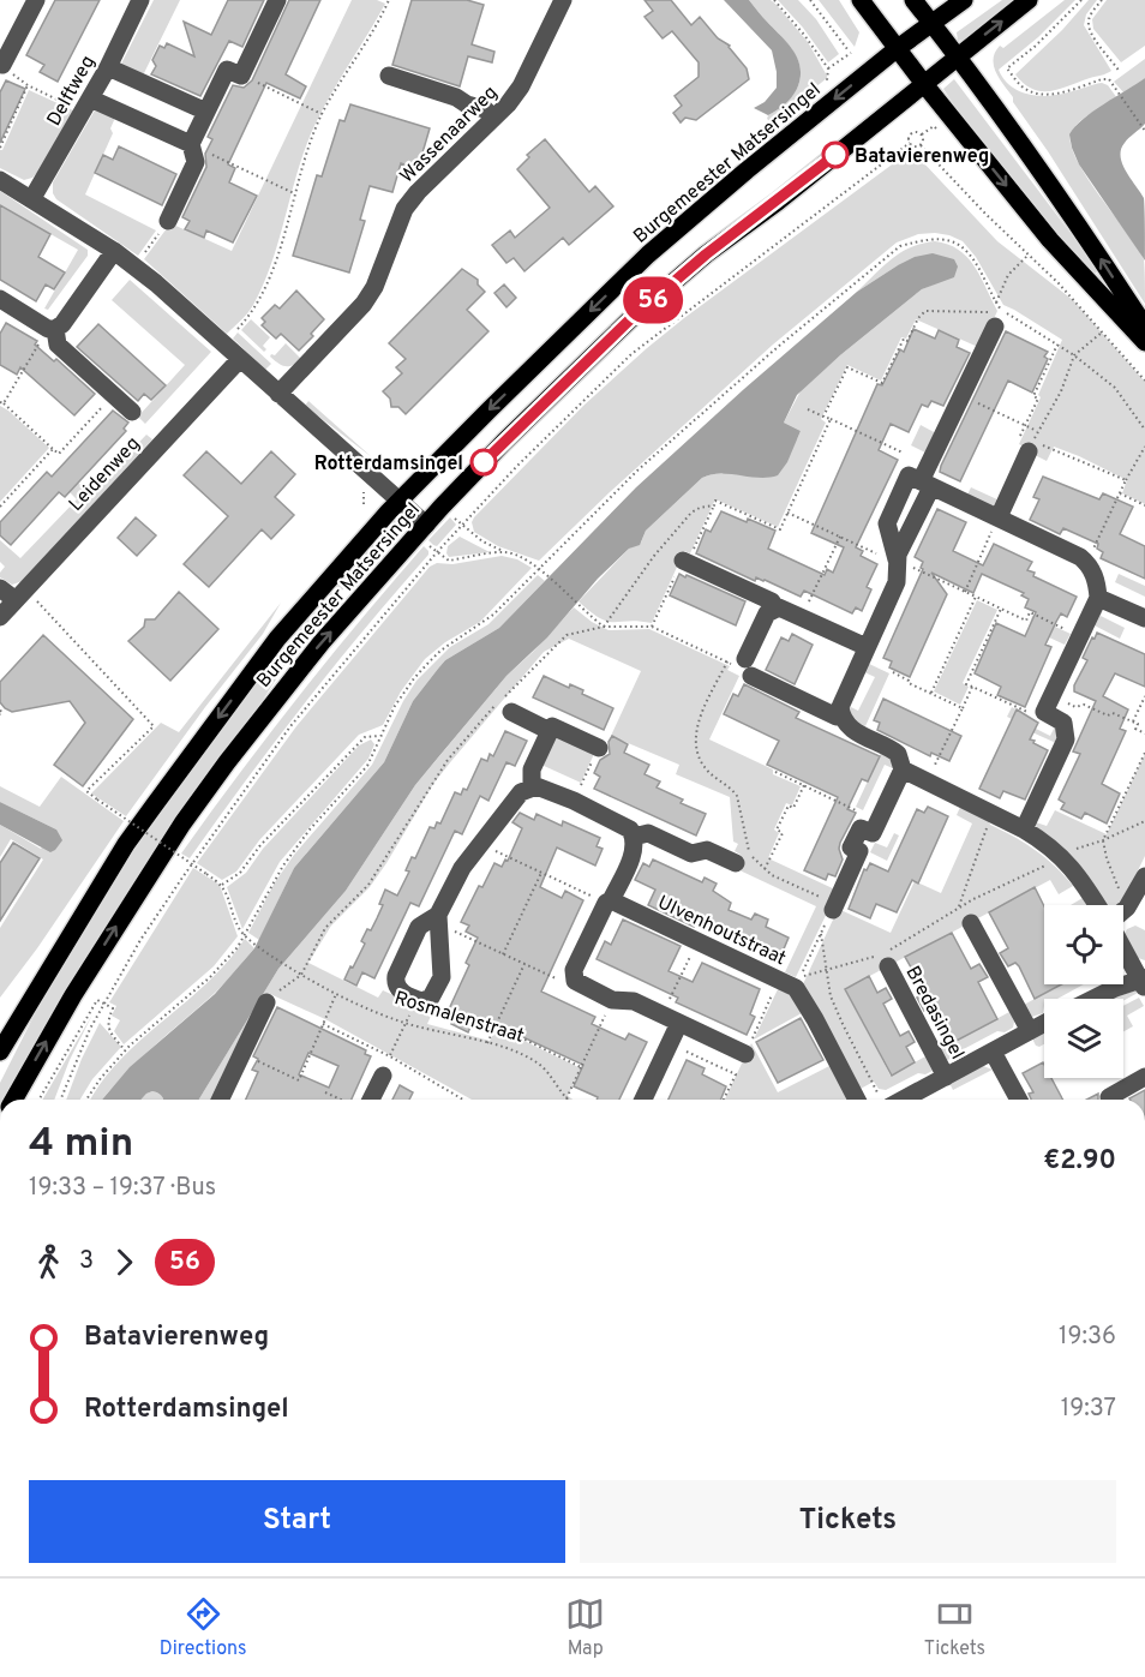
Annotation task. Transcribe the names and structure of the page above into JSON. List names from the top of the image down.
{
  "streets": {
    "main road": ["Burgemeester Matsersingel"],
    "street": [
      "Delftweg",
      "Wassenaarweg",
      "Leidenweg",
      "Ulvenhoutstraat",
      "Bredasingel"
    ],
    "path": ["Rosmalenstraat"]
  },
  "places": ["Batavierenweg", "Rotterdamsingel"],
  "lines": ["bus line 56"],
  "page": {
    "on_map": "56",
    "heading": ["4 min", "19:33 – 19:37 · Bus", "€2.90"],
    "legs": ["3", "56"],
    "list": [
      {
        "name": "Batavierenweg",
        "value": "19:36"
      },
      {
        "name": "Rotterdamsingel",
        "value": "19:37"
      }
    ],
    "buttons": ["Start", "Tickets"],
    "tabs": ["Directions", "Map", "Tickets"]
  }
}
